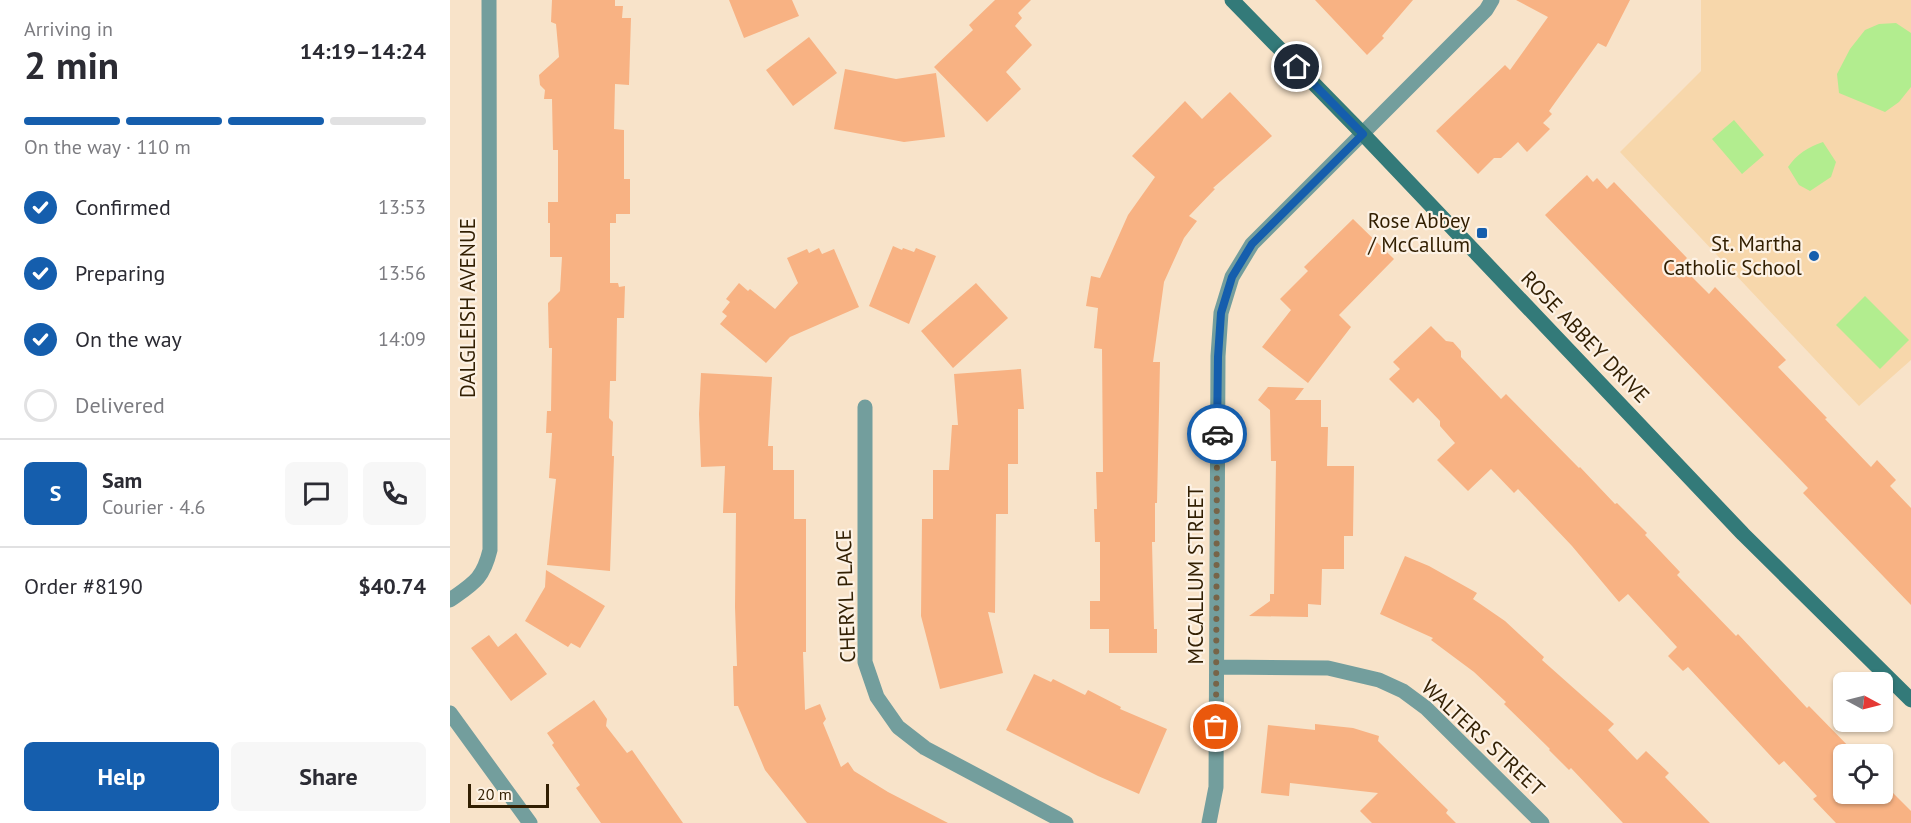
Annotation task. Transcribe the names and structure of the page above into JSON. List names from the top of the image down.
{
  "streets": {
    "street": [
      "DALGLEISH AVENUE",
      "ROSE ABBEY DRIVE",
      "MCCALLUM STREET",
      "CHERYL PLACE",
      "WALTERS STREET"
    ]
  },
  "crossings": [
    ["ROSE ABBEY DRIVE", "MCCALLUM STREET"],
    ["MCCALLUM STREET", "WALTERS STREET"]
  ],
  "places": {
    "transit": ["Rose Abbey / McCallum"],
    "other": ["St. Martha Catholic School"]
  },
  "scale_bar": "20 m",
  "north": "right",
  "page": {
    "heading": ["2 min", "Arriving in", "14:19–14:24"],
    "panel": [
      "Sam",
      "Courier · 4.6",
      "Order #8190",
      "$40.74"
    ],
    "bar": "On the way · 110 m",
    "list": [
      ["Confirmed", "13:53"],
      ["Preparing", "13:56"],
      ["On the way", "14:09"],
      "Delivered"
    ],
    "round": "S",
    "buttons": ["Help", "Share"],
    "scale": "20 m"
  }
}
